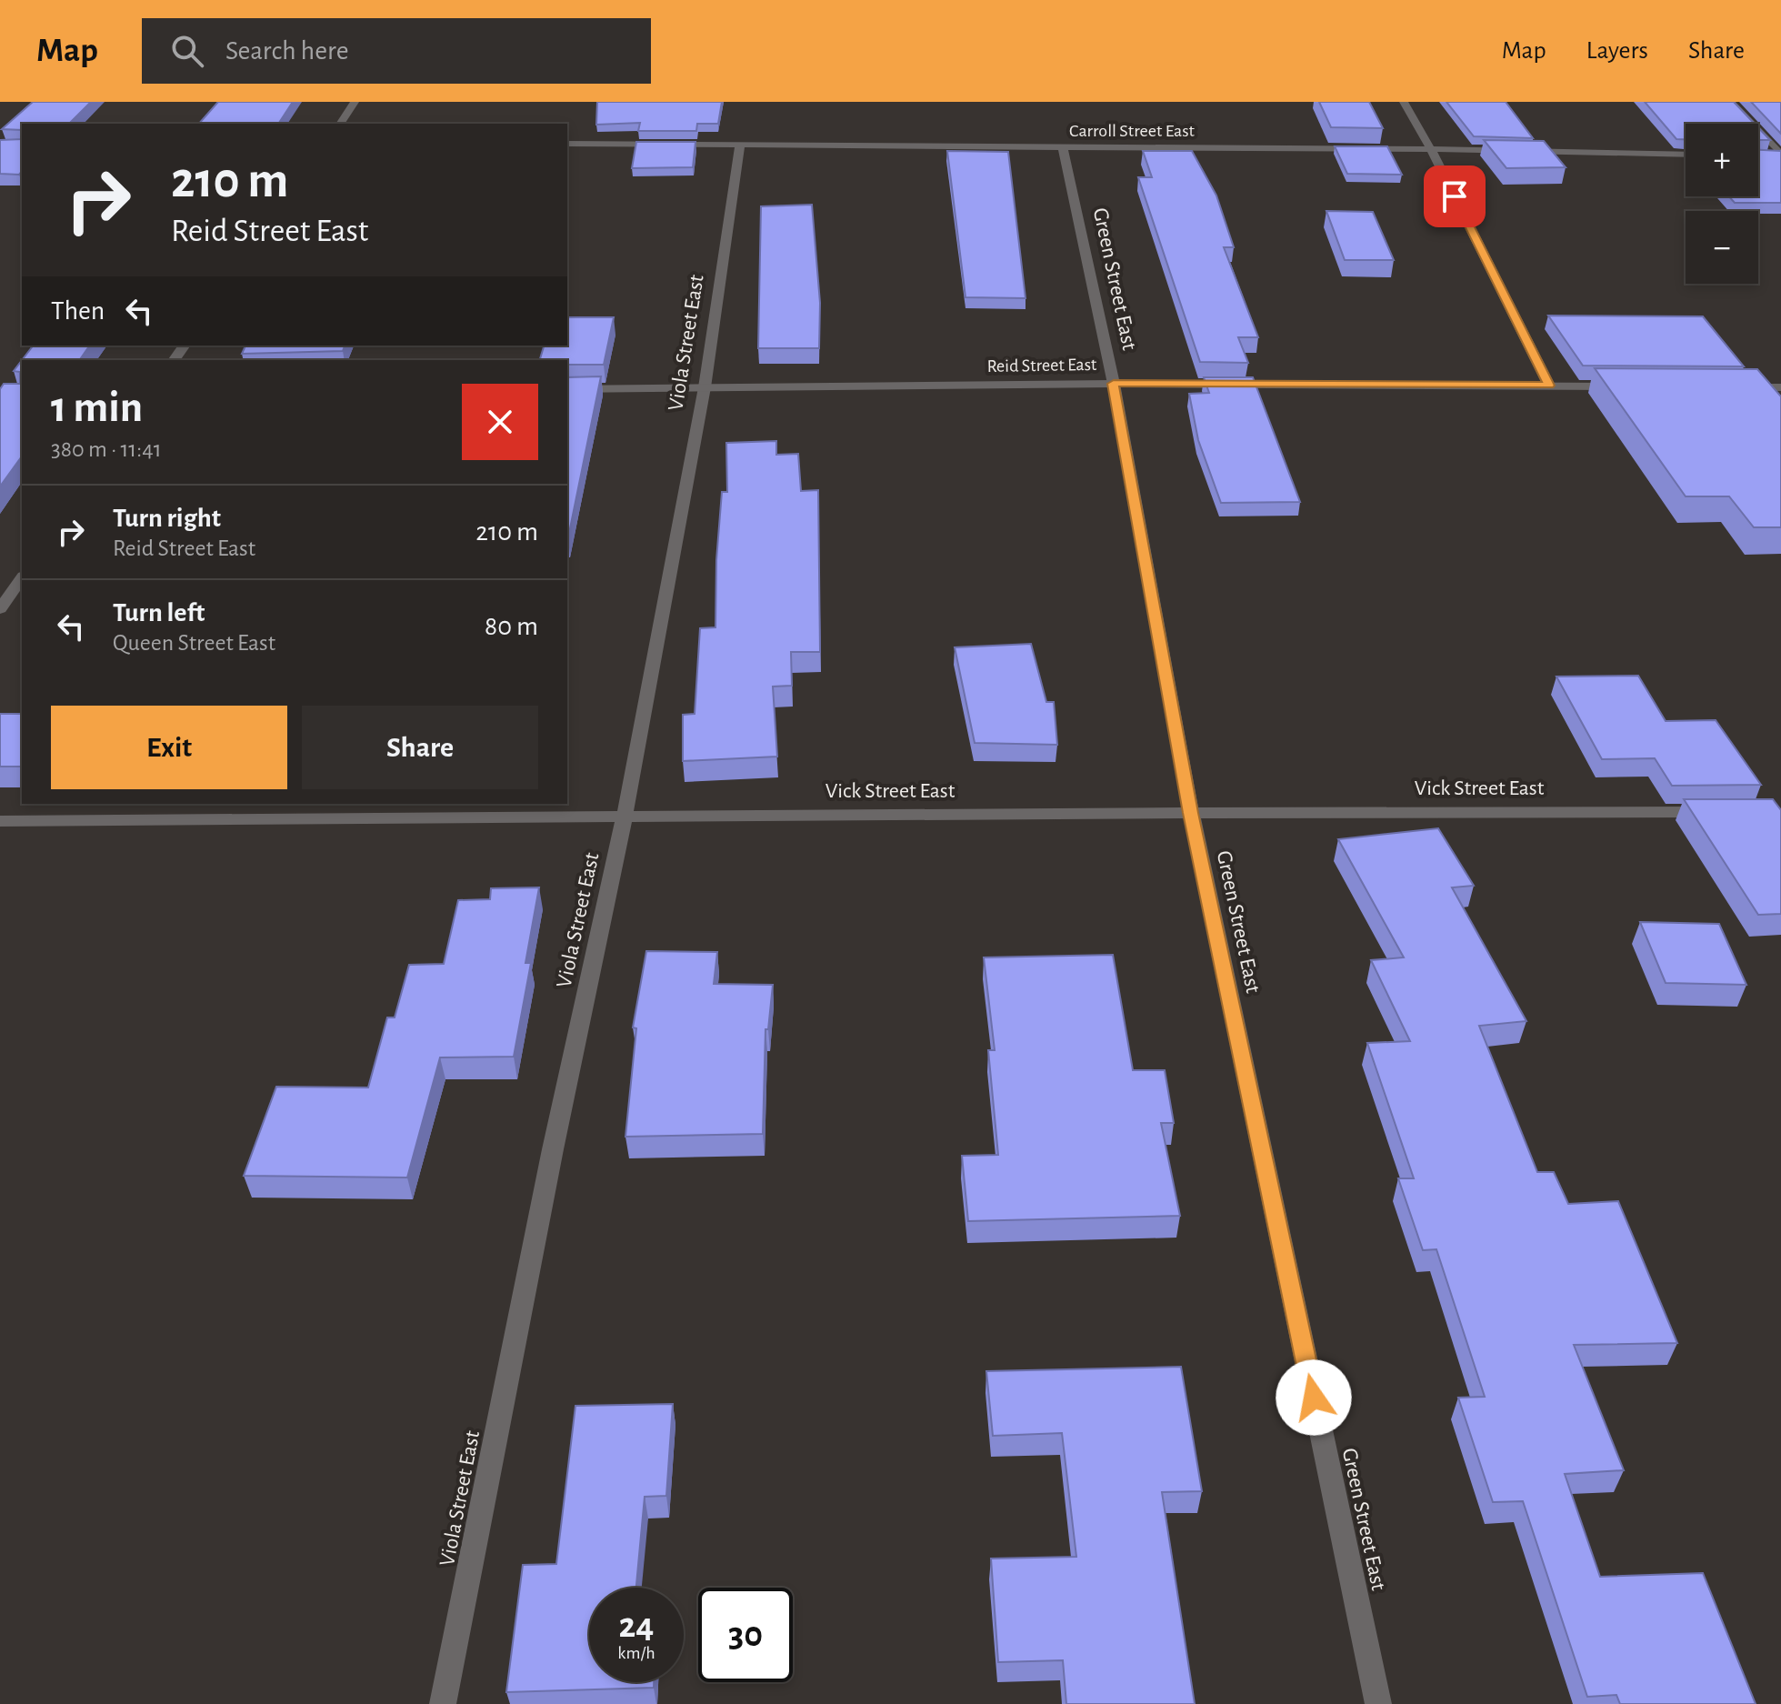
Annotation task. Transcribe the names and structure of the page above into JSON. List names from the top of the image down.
{
  "streets": {
    "street": [
      "Carroll Street East",
      "Green Street East",
      "Viola Street East",
      "Reid Street East",
      "Vick Street East"
    ]
  },
  "crossings": [
    ["Carroll Street East", "Green Street East"],
    ["Carroll Street East", "Viola Street East"],
    ["Green Street East", "Reid Street East"],
    ["Green Street East", "Vick Street East"],
    ["Viola Street East", "Reid Street East"],
    ["Viola Street East", "Vick Street East"]
  ],
  "page": {
    "header": "Map",
    "search": "Search here",
    "nav": ["Map", "Layers", "Share"],
    "map_buttons": ["+", "−"],
    "turn": ["210 m", "Reid Street East"],
    "then": "Then",
    "heading": ["1 min", "380 m · 11:41"],
    "list": [
      {
        "name": "Turn right",
        "note": "Reid Street East",
        "value": "210 m"
      },
      {
        "name": "Turn left",
        "note": "Queen Street East",
        "value": "80 m"
      }
    ],
    "buttons": ["Exit", "Share"],
    "speed": "24 km/h",
    "limit": "30"
  }
}
